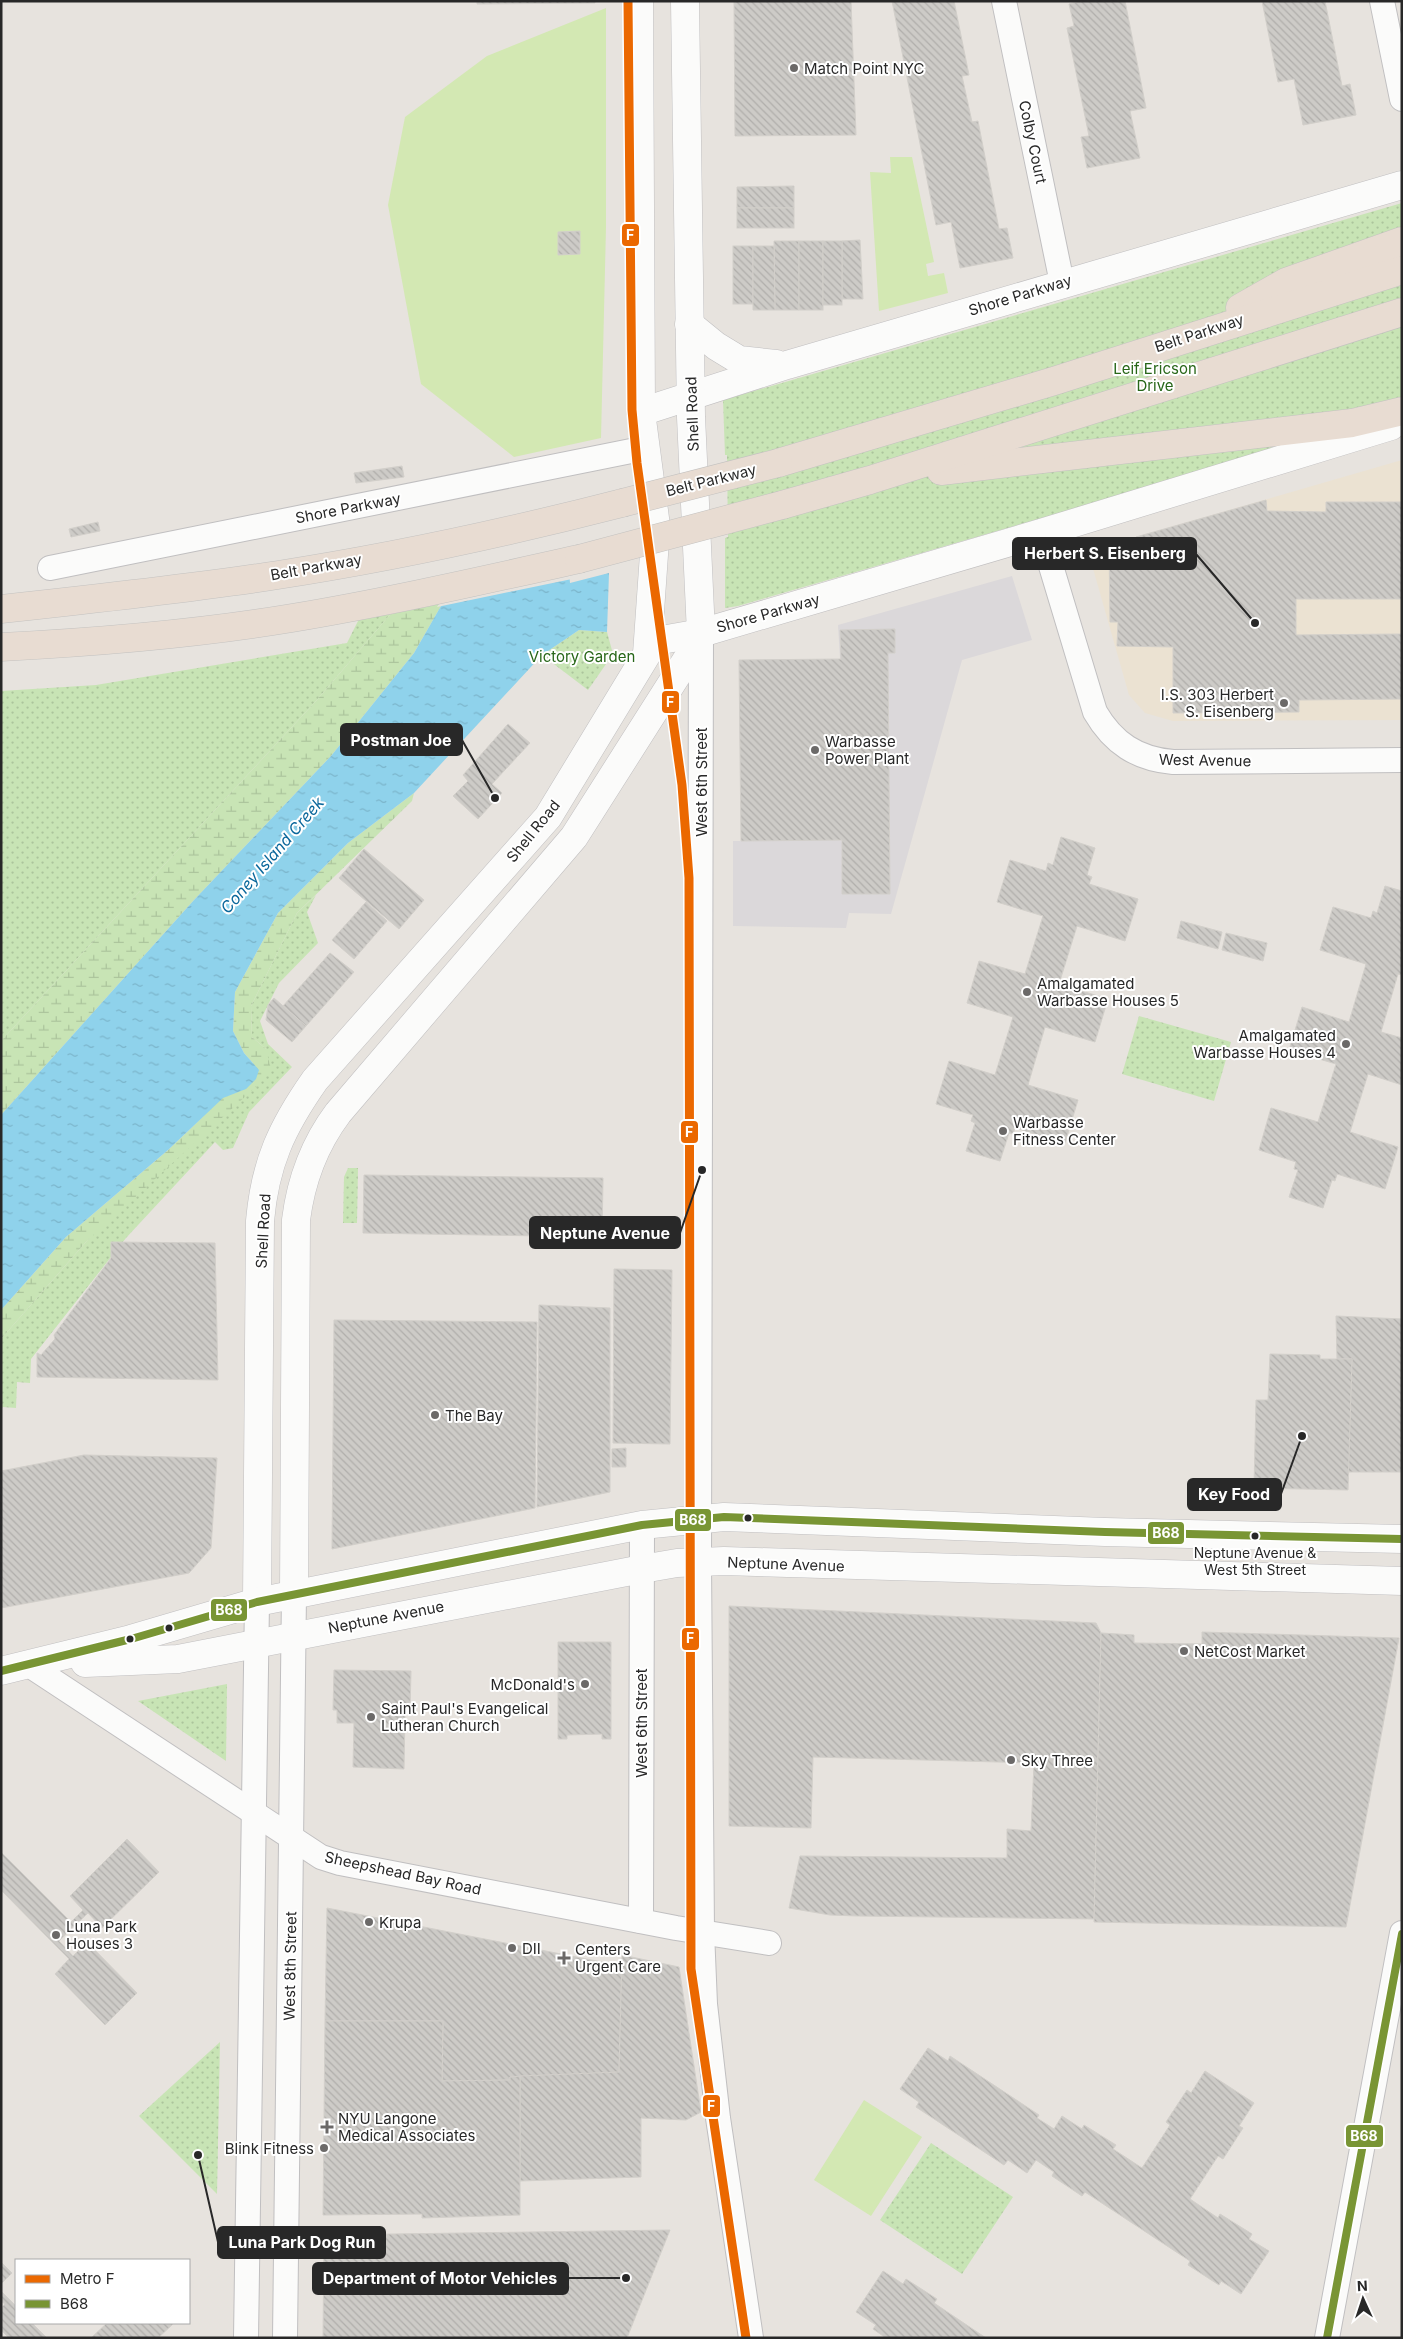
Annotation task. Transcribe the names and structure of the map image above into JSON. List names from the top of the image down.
{
  "streets": {
    "highway": ["Belt Parkway"],
    "main road": ["Shore Parkway", "Shell Road", "Neptune Avenue"],
    "street": [
      "Colby Court",
      "West Avenue",
      "West 6th Street",
      "Sheepshead Bay Road",
      "West 8th Street"
    ]
  },
  "crossings": [
    ["Colby Court", "Shore Parkway"],
    ["Shore Parkway", "Shell Road"],
    ["Shore Parkway", "West Avenue"],
    ["Shore Parkway", "West 6th Street"],
    ["Shell Road", "West 6th Street"],
    ["Shell Road", "Neptune Avenue"],
    ["West 6th Street", "Neptune Avenue"],
    ["West 6th Street", "Sheepshead Bay Road"],
    ["Neptune Avenue", "Sheepshead Bay Road"],
    ["Neptune Avenue", "West 8th Street"],
    ["Sheepshead Bay Road", "West 8th Street"]
  ],
  "water": ["Coney Island Creek"],
  "parks": ["Leif Ericson Drive", "Victory Garden"],
  "places": {
    "other": [
      "Match Point NYC",
      "Herbert S. Eisenberg",
      "I.S. 303 Herbert S. Eisenberg",
      "Warbasse Power Plant",
      "Postman Joe",
      "Amalgamated Warbasse Houses 5",
      "Amalgamated Warbasse Houses 4",
      "Warbasse Fitness Center",
      "Neptune Avenue",
      "The Bay",
      "Key Food",
      "Neptune Avenue & West 5th Street",
      "NetCost Market",
      "McDonald's",
      "Saint Paul's Evangelical Lutheran Church",
      "Sky Three",
      "Krupa",
      "Luna Park Houses 3",
      "DII",
      "Blink Fitness",
      "Luna Park Dog Run",
      "Department of Motor Vehicles"
    ],
    "health": ["Centers Urgent Care", "NYU Langone Medical Associates"]
  },
  "lines": ["metro line F", "transit line B68"],
  "legend": ["Metro F", "B68"],
  "north": "top"
}
